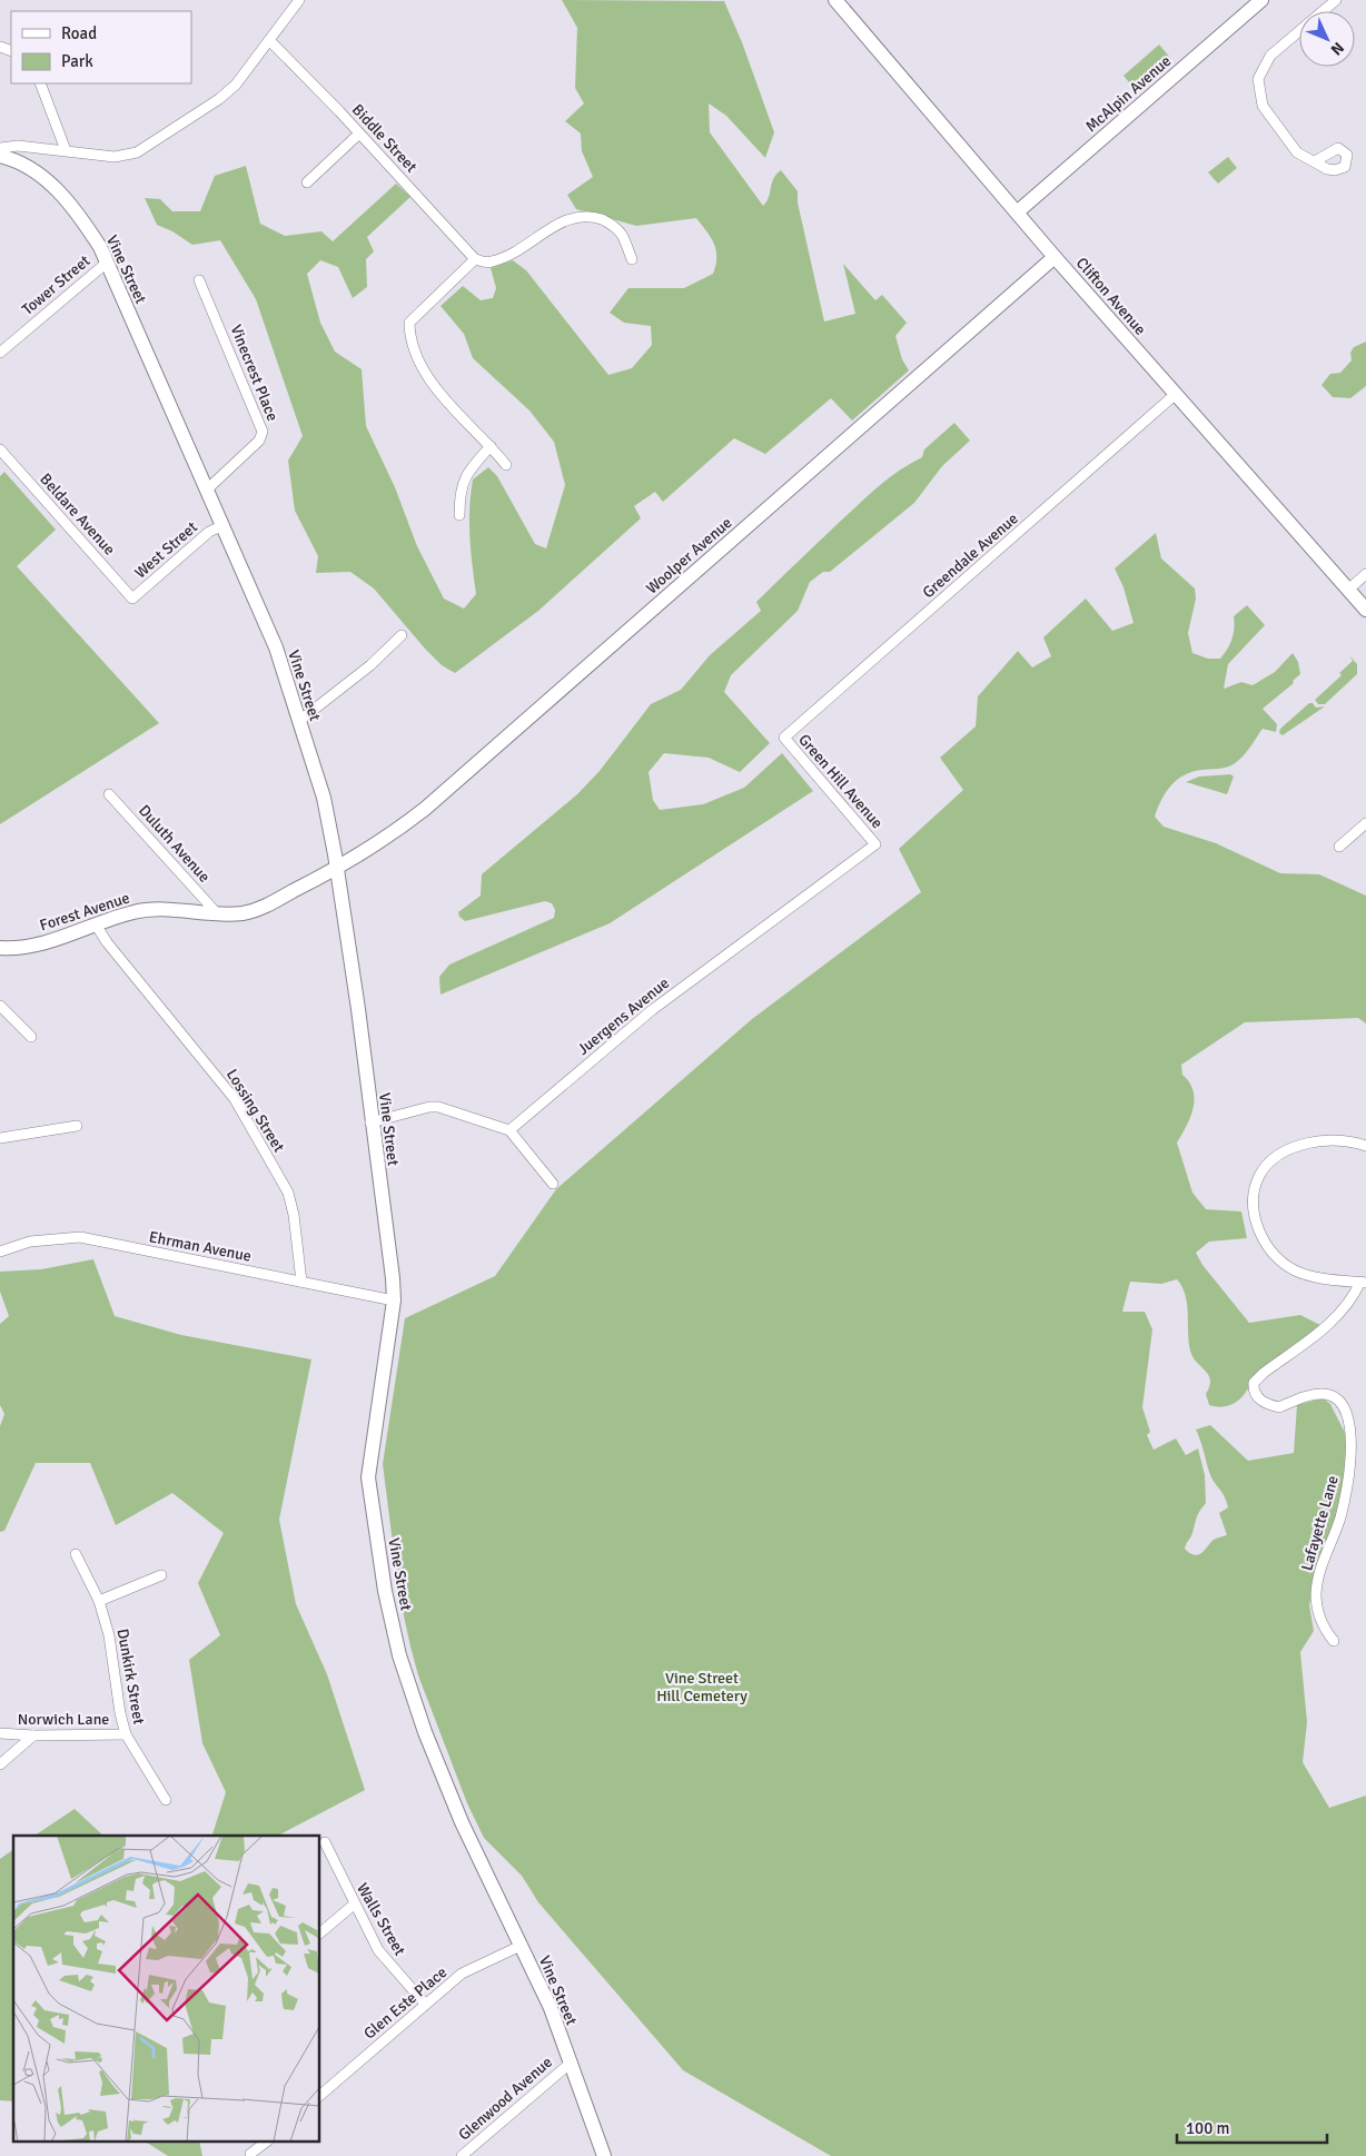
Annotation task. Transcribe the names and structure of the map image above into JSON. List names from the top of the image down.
{
  "streets": {
    "main road": [
      "McAlpin Avenue",
      "Vine Street",
      "Clifton Avenue",
      "Woolper Avenue",
      "Forest Avenue"
    ],
    "street": [
      "Biddle Street",
      "Tower Street",
      "Vinecrest Place",
      "Beldare Avenue",
      "West Street",
      "Greendale Avenue",
      "Green Hill Avenue",
      "Duluth Avenue",
      "Juergens Avenue",
      "Lossing Street",
      "Ehrman Avenue",
      "Lafayette Lane",
      "Dunkirk Street",
      "Norwich Lane",
      "Walls Street",
      "Glen Este Place",
      "Glenwood Avenue"
    ]
  },
  "crossings": [
    ["McAlpin Avenue", "Clifton Avenue"],
    ["Vine Street", "Tower Street"],
    ["Vine Street", "Vinecrest Place"],
    ["Vine Street", "West Street"],
    ["Vine Street", "Woolper Avenue"],
    ["Vine Street", "Forest Avenue"],
    ["Vine Street", "Ehrman Avenue"],
    ["Vine Street", "Glen Este Place"],
    ["Vine Street", "Glenwood Avenue"],
    ["Clifton Avenue", "Woolper Avenue"],
    ["Clifton Avenue", "Greendale Avenue"],
    ["Beldare Avenue", "West Street"],
    ["Woolper Avenue", "Forest Avenue"],
    ["Greendale Avenue", "Green Hill Avenue"],
    ["Green Hill Avenue", "Juergens Avenue"],
    ["Duluth Avenue", "Forest Avenue"],
    ["Forest Avenue", "Lossing Street"],
    ["Lossing Street", "Ehrman Avenue"],
    ["Dunkirk Street", "Norwich Lane"],
    ["Walls Street", "Glen Este Place"]
  ],
  "parks": ["Vine Street Hill Cemetery"],
  "legend": ["Road", "Park"],
  "scale_bar": "100 m",
  "north": "bottom right"
}
